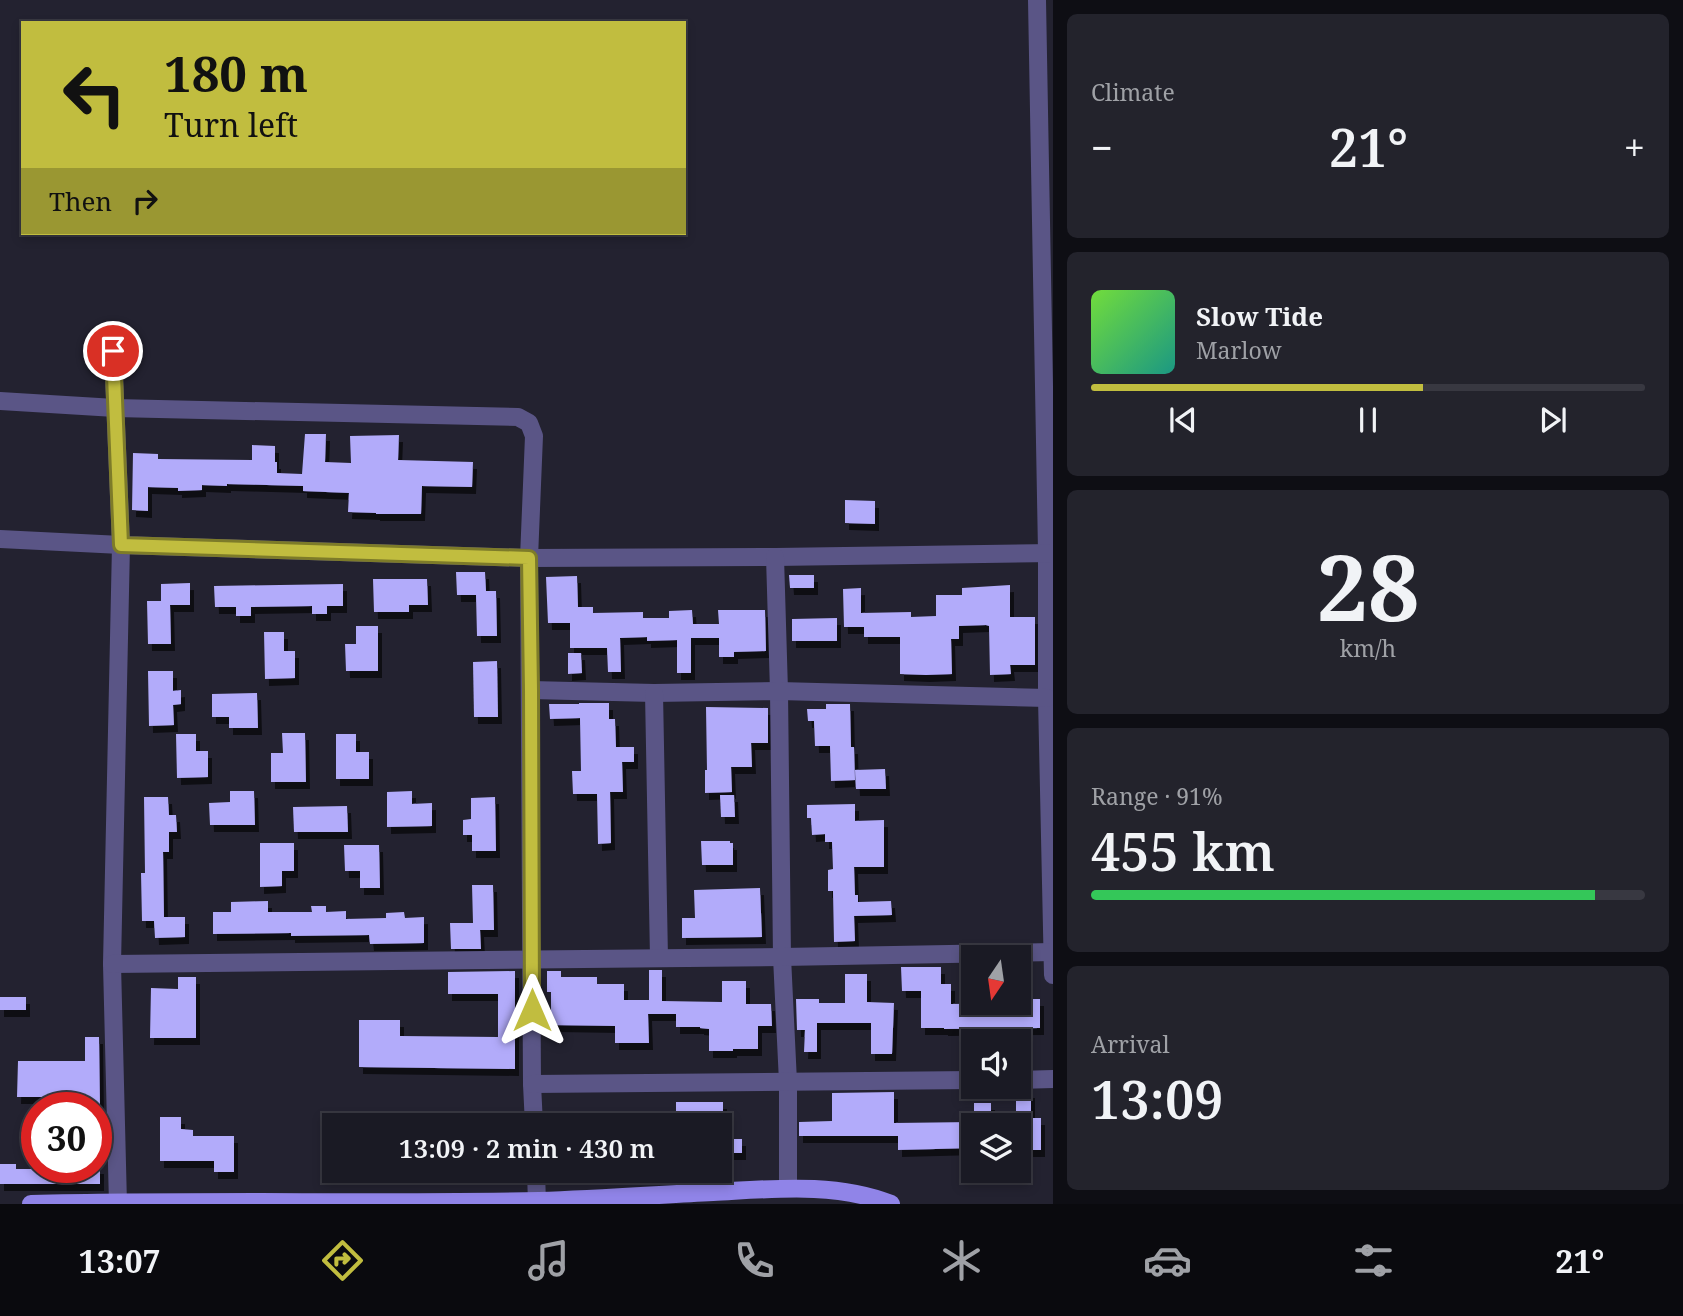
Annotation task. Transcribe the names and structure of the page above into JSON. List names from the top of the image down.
{
  "north": "bottom",
  "page": {
    "tile": [
      "Climate",
      ["28", "km/h"],
      ["Range · 91%", "455 km"],
      ["Arrival", "13:09"]
    ],
    "turn": ["180 m", "Turn left"],
    "heat": ["−", "21°", "+"],
    "then": "Then",
    "song": ["Slow Tide", "Marlow"],
    "limit": "30",
    "trip": "13:09 · 2 min · 430 m",
    "tabs": ["13:07", "21°"]
  }
}
